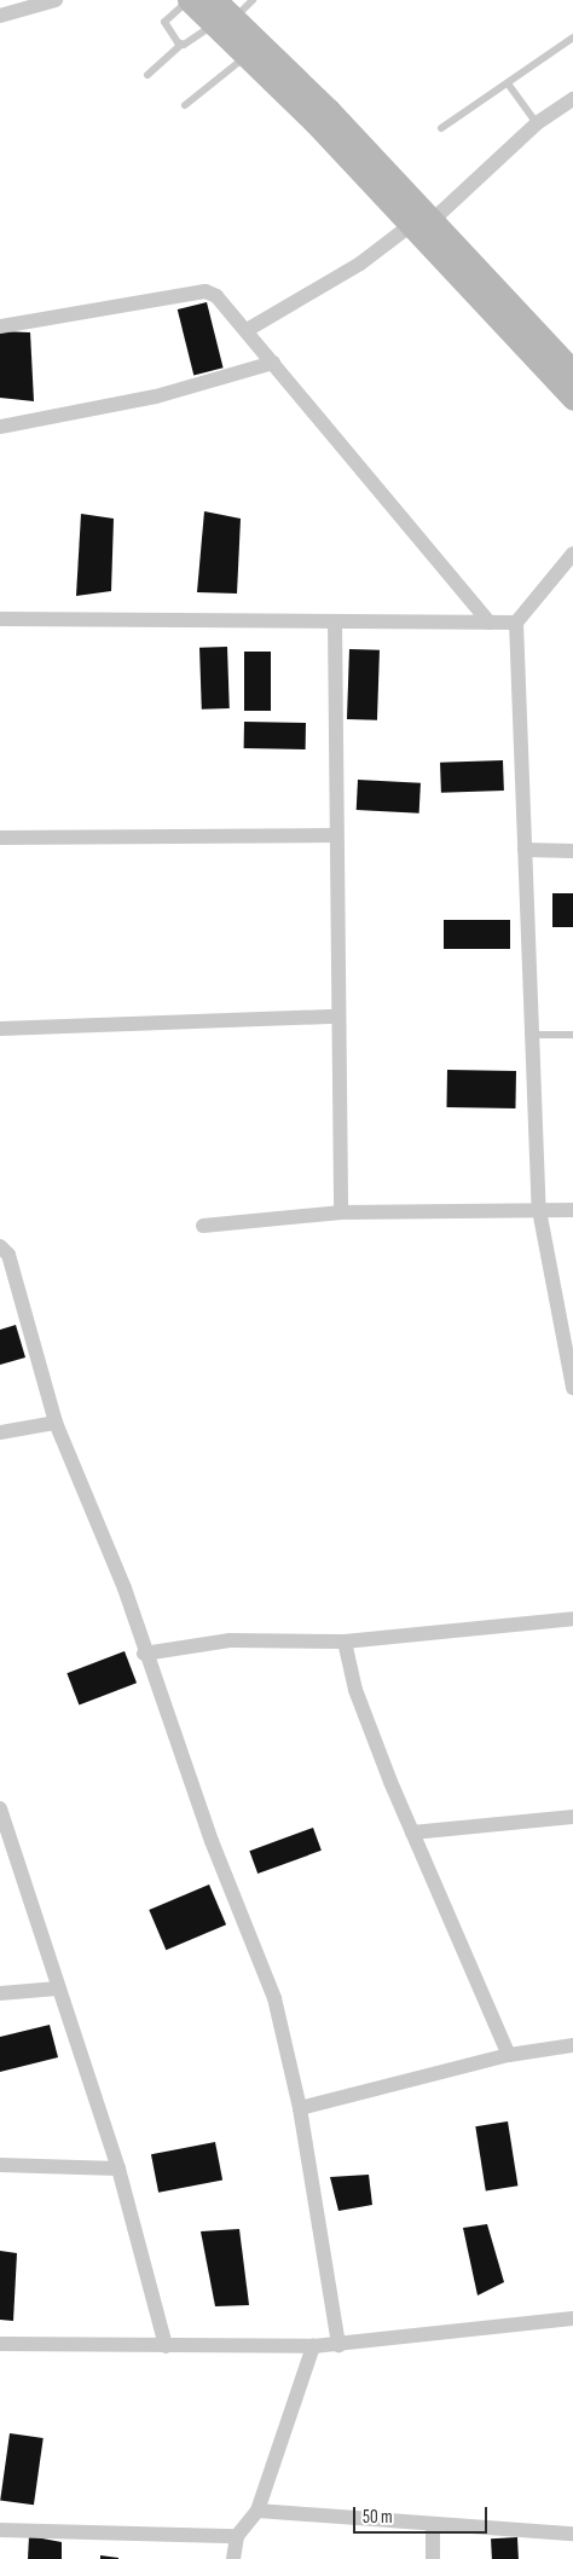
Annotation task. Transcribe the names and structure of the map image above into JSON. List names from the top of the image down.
{
  "scale_bar": "50 m"
}
